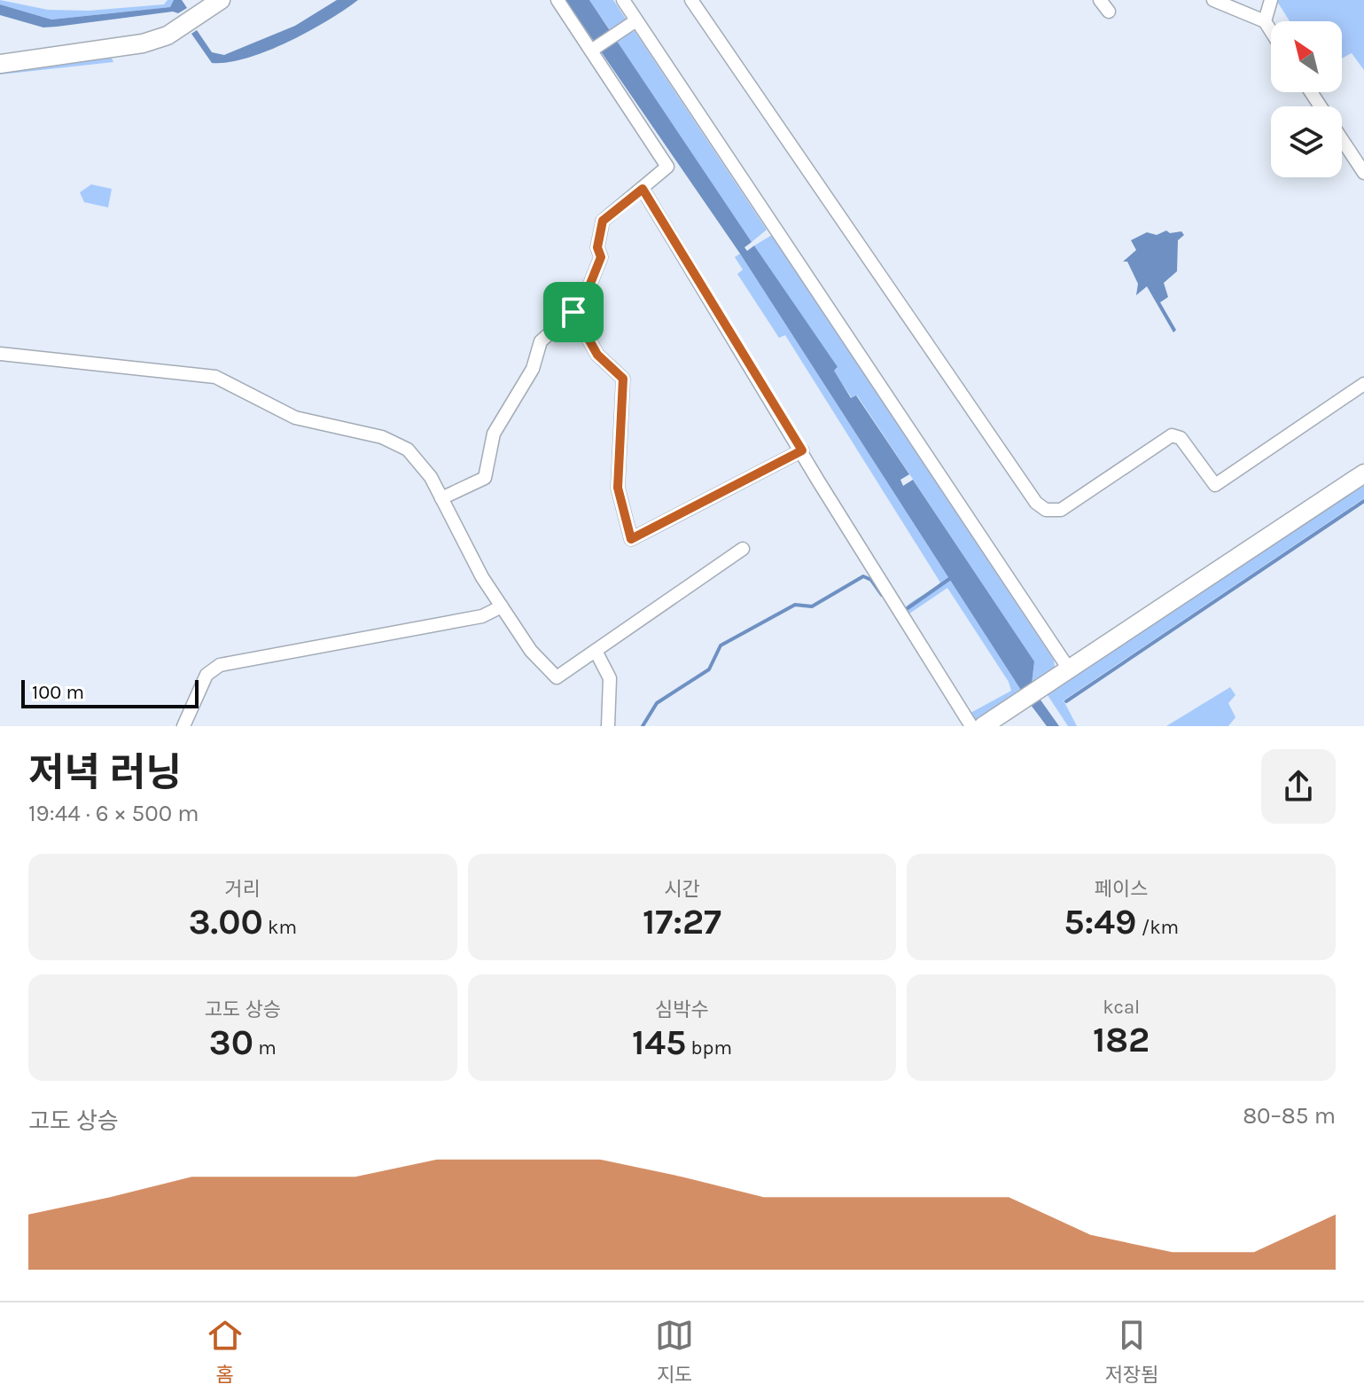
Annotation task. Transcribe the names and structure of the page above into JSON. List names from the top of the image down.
{
  "scale_bar": "100 m",
  "north": "top left",
  "page": {
    "scale": "100 m",
    "heading": ["저녁 러닝", "19:44 · 6 × 500 m"],
    "stats": [
      ["거리", "3.00 km"],
      ["시간", "17:27"],
      ["페이스", "5:49 /km"],
      ["고도 상승", "30 m"],
      ["심박수", "145 bpm"],
      ["kcal", "182"]
    ],
    "chart": ["고도 상승", "80–85 m"],
    "tabs": ["홈", "지도", "저장됨"]
  }
}
